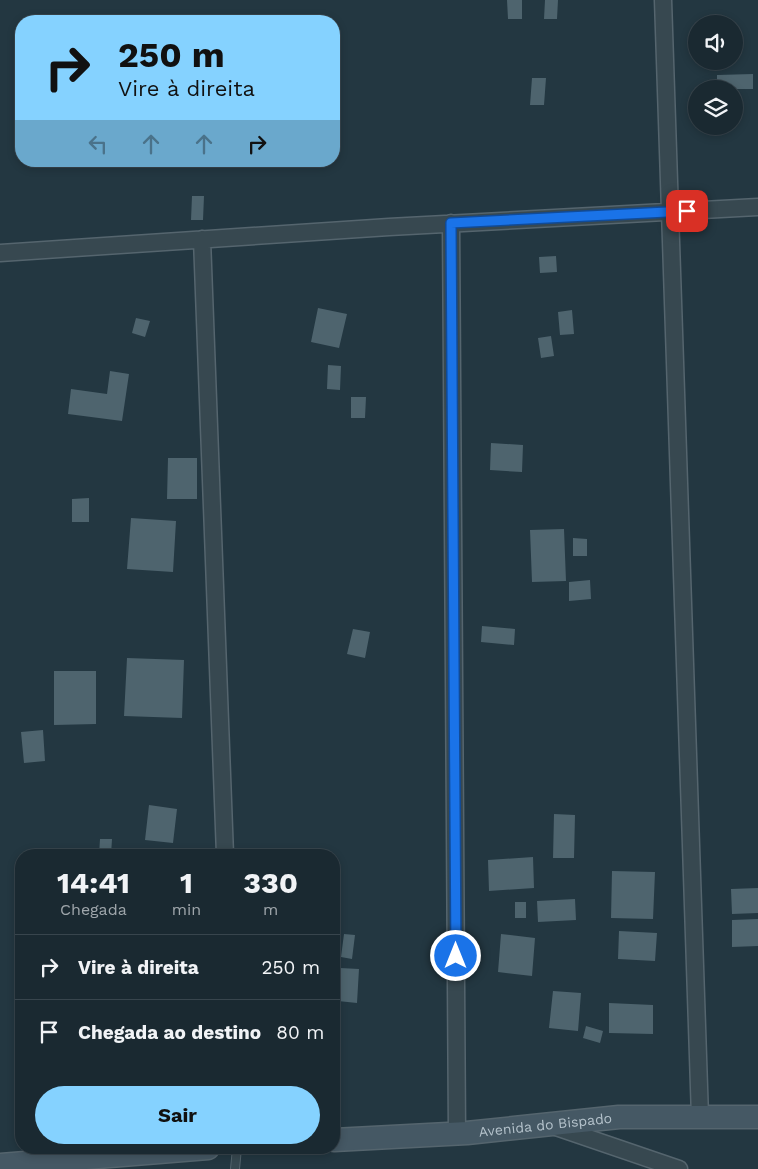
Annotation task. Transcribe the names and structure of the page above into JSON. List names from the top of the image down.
{
  "streets": {
    "main road": ["Avenida do Bispado"]
  },
  "page": {
    "turn": ["250 m", "Vire à direita"],
    "eta": [
      "14:41",
      "Chegada",
      "1",
      "min",
      "330",
      "m"
    ],
    "list": [
      {
        "name": "Vire à direita",
        "value": "250 m"
      },
      {
        "name": "Chegada ao destino",
        "value": "80 m"
      }
    ],
    "buttons": "Sair"
  }
}
